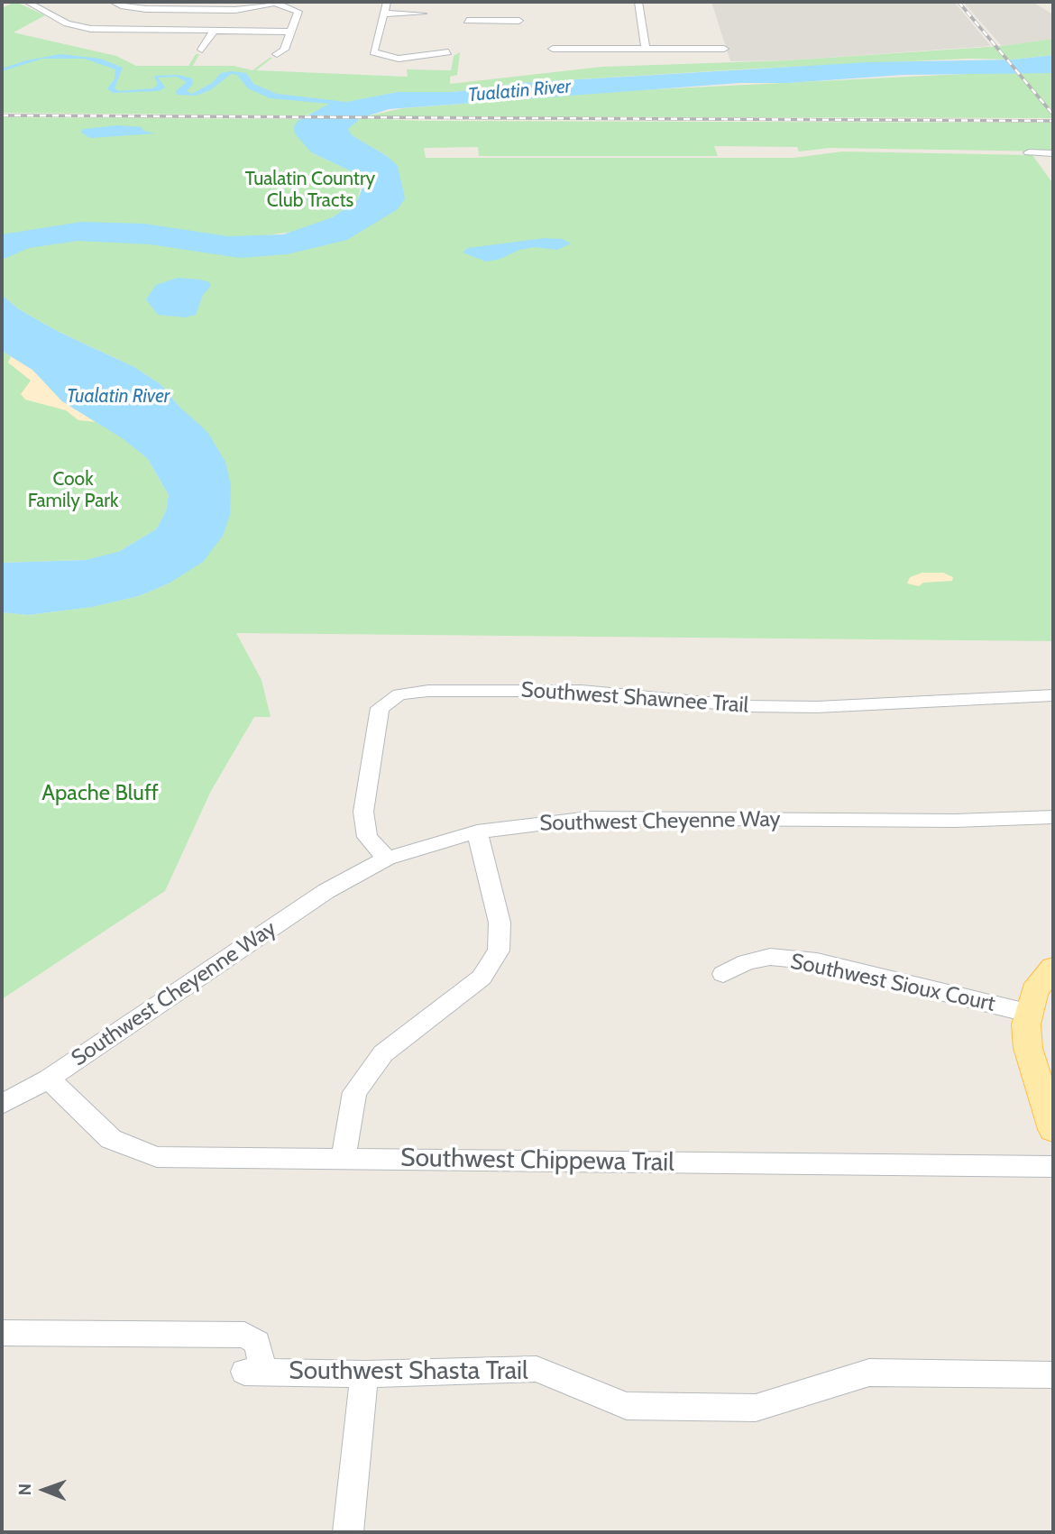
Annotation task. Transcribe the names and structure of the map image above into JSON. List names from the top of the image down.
{
  "streets": {
    "street": [
      "Southwest Shawnee Trail",
      "Southwest Cheyenne Way",
      "Southwest Sioux Court",
      "Southwest Chippewa Trail",
      "Southwest Shasta Trail"
    ]
  },
  "crossings": [
    ["Southwest Shawnee Trail", "Southwest Cheyenne Way"],
    ["Southwest Cheyenne Way", "Southwest Chippewa Trail"]
  ],
  "water": ["Tualatin River"],
  "parks": ["Tualatin Country Club Tracts", "Cook Family Park", "Apache Bluff"],
  "north": "left"
}
